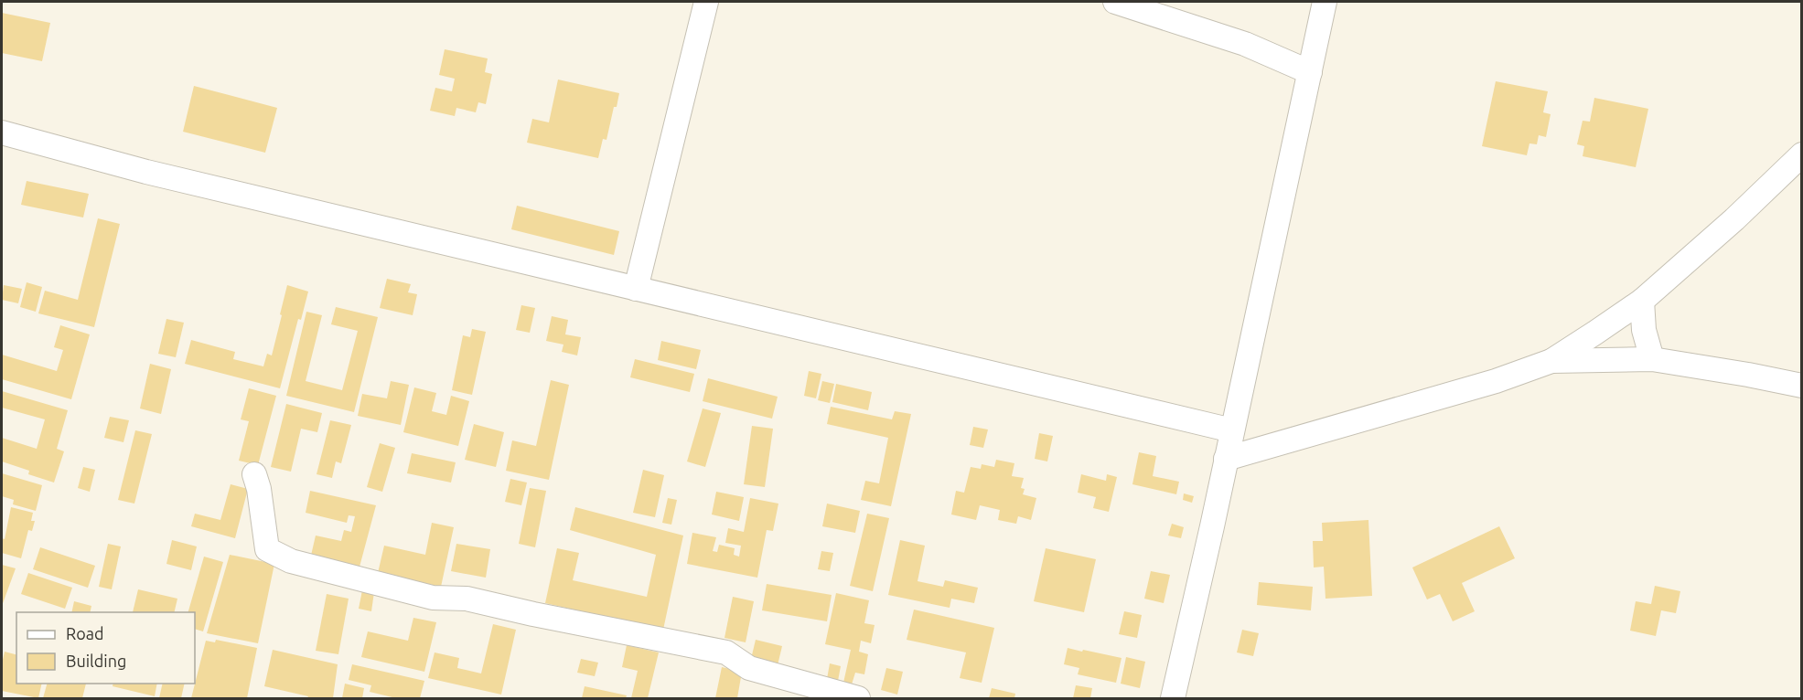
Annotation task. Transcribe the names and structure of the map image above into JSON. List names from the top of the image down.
{
  "legend": ["Road", "Building"]
}
